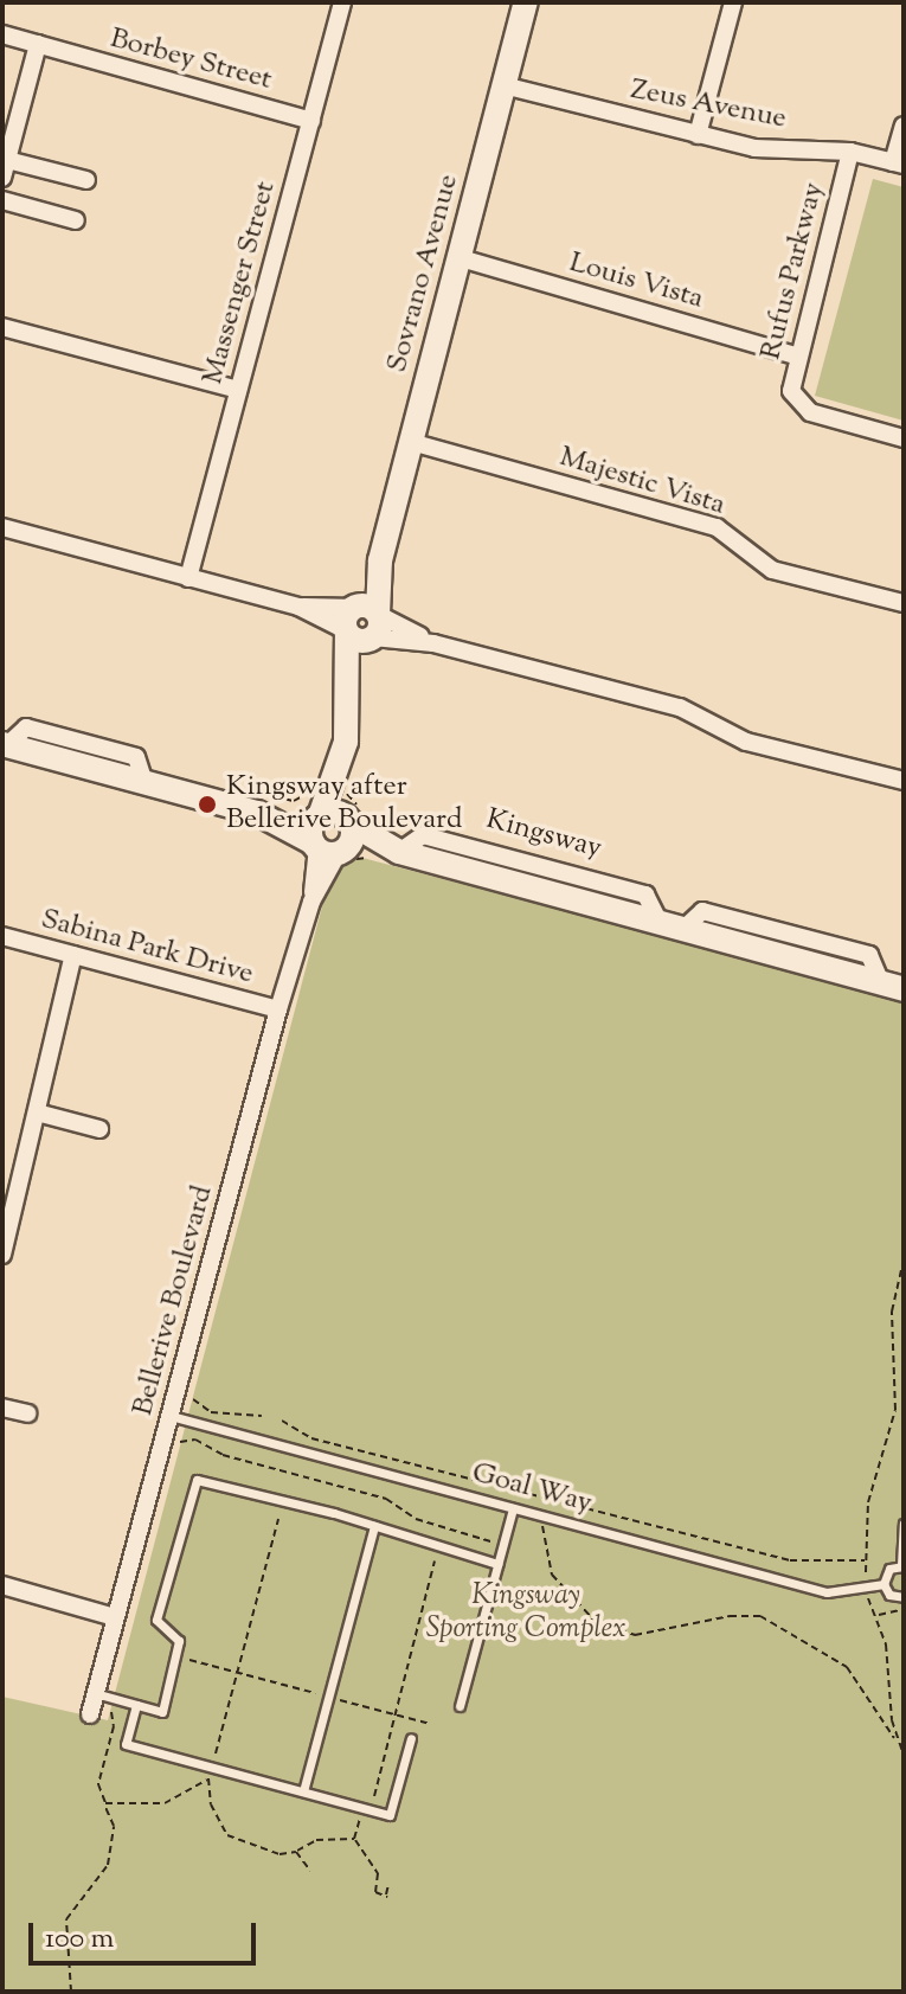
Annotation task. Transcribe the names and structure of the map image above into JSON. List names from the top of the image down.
{
  "streets": {
    "main road": ["Sovrano Avenue", "Kingsway"],
    "street": [
      "Borbey Street",
      "Zeus Avenue",
      "Rufus Parkway",
      "Louis Vista",
      "Massenger Street",
      "Majestic Vista",
      "Sabina Park Drive",
      "Bellerive Boulevard"
    ],
    "lane": ["Goal Way"]
  },
  "crossings": [
    ["Borbey Street", "Massenger Street"],
    ["Zeus Avenue", "Rufus Parkway"],
    ["Zeus Avenue", "Sovrano Avenue"],
    ["Rufus Parkway", "Louis Vista"],
    ["Sovrano Avenue", "Louis Vista"],
    ["Sovrano Avenue", "Majestic Vista"],
    ["Sovrano Avenue", "Kingsway"],
    ["Kingsway", "Bellerive Boulevard"],
    ["Sabina Park Drive", "Bellerive Boulevard"],
    ["Bellerive Boulevard", "Goal Way"]
  ],
  "parks": ["Kingsway Sporting Complex"],
  "places": ["Kingsway after Bellerive Boulevard"],
  "scale_bar": "100 m"
}
